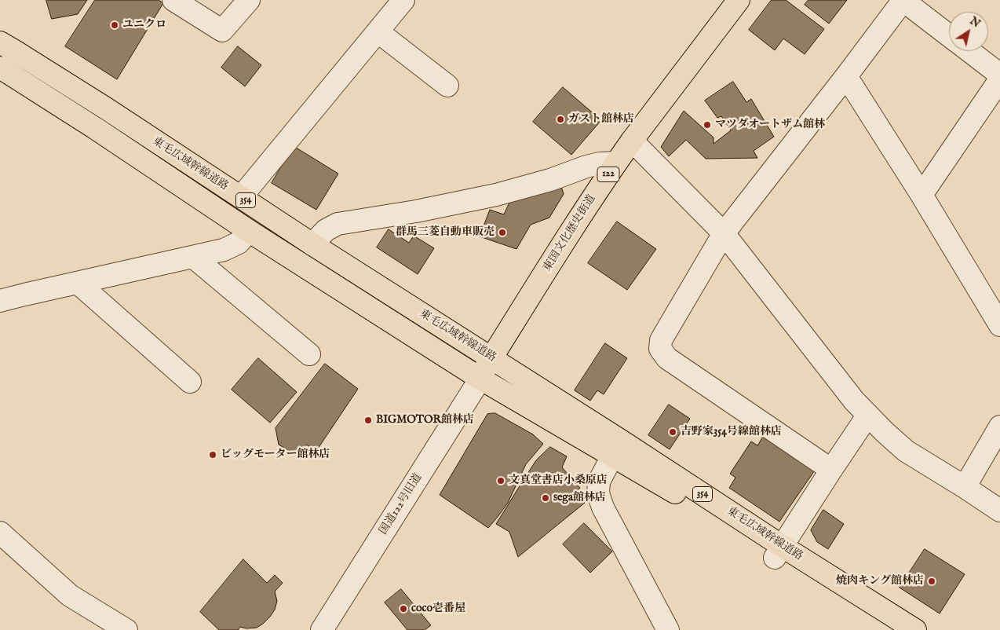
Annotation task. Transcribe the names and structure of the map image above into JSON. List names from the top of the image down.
{
  "streets": {
    "highway": [
      "東毛広域幹線道路",
      "122",
      "354",
      "東国文化歴史街道"
    ],
    "street": ["国道122号旧道"]
  },
  "crossings": [
    ["東毛広域幹線道路", "東国文化歴史街道"],
    ["東毛広域幹線道路", "国道122号旧道"],
    ["東国文化歴史街道", "国道122号旧道"]
  ],
  "places": [
    "ユニクロ",
    "ガスト館林店",
    "マツダオートザム館林",
    "群馬三菱自動車販売",
    "BIGMOTOR館林店",
    "吉野家354号線館林店",
    "ビッグモーター館林店",
    "文真堂書店小桑原店",
    "sega館林店",
    "焼肉キング館林店",
    "coco壱番屋"
  ],
  "north": "top right"
}
